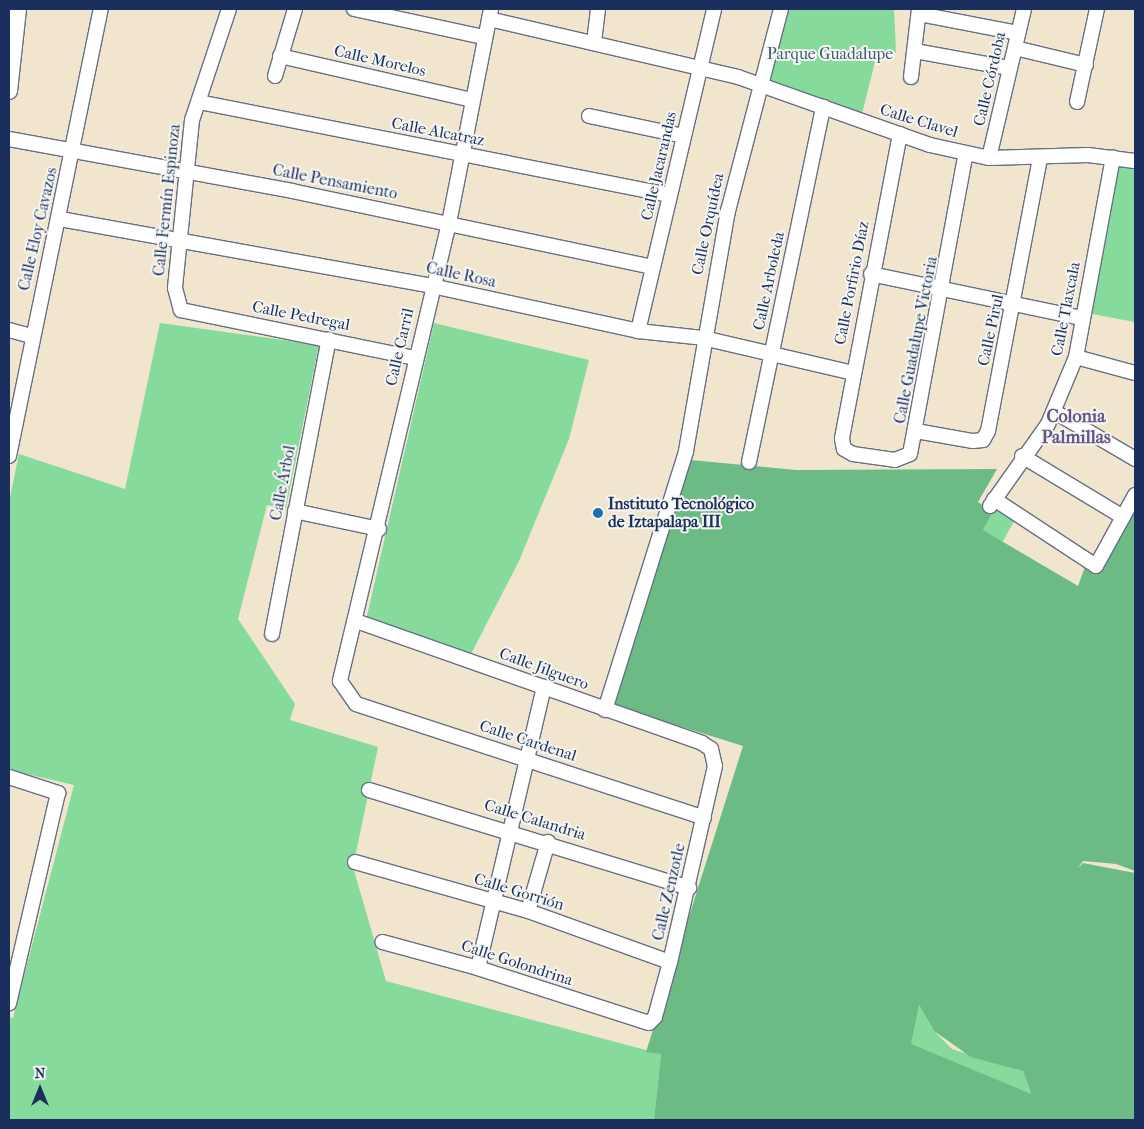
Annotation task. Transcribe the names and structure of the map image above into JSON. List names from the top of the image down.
{
  "streets": {
    "street": [
      "Calle Morelos",
      "Calle Córdoba",
      "Calle Clavel",
      "Calle Alcatraz",
      "Calle Jacarandas",
      "Calle Pensamiento",
      "Calle Fermín Espinoza",
      "Calle Orquídea",
      "Calle Eloy Cavazos",
      "Calle Rosa",
      "Calle Arboleda",
      "Calle Porfirio Díaz",
      "Calle Tlaxcala",
      "Calle Pedregal",
      "Calle Pirul",
      "Calle Guadalupe Victoria",
      "Calle Carril",
      "Calle Árbol",
      "Calle Jilguero",
      "Calle Cardenal",
      "Calle Calandria",
      "Calle Gorrión",
      "Calle Zenzotle",
      "Calle Golondrina"
    ]
  },
  "crossings": [
    ["Calle Morelos", "Calle Carril"],
    ["Calle Córdoba", "Calle Clavel"],
    ["Calle Clavel", "Calle Jacarandas"],
    ["Calle Clavel", "Calle Orquídea"],
    ["Calle Clavel", "Calle Arboleda"],
    ["Calle Clavel", "Calle Porfirio Díaz"],
    ["Calle Clavel", "Calle Tlaxcala"],
    ["Calle Clavel", "Calle Pirul"],
    ["Calle Clavel", "Calle Guadalupe Victoria"],
    ["Calle Clavel", "Calle Carril"],
    ["Calle Alcatraz", "Calle Jacarandas"],
    ["Calle Alcatraz", "Calle Fermín Espinoza"],
    ["Calle Alcatraz", "Calle Carril"],
    ["Calle Jacarandas", "Calle Pensamiento"],
    ["Calle Jacarandas", "Calle Rosa"],
    ["Calle Pensamiento", "Calle Fermín Espinoza"],
    ["Calle Pensamiento", "Calle Eloy Cavazos"],
    ["Calle Pensamiento", "Calle Carril"],
    ["Calle Fermín Espinoza", "Calle Rosa"],
    ["Calle Fermín Espinoza", "Calle Pedregal"],
    ["Calle Orquídea", "Calle Rosa"],
    ["Calle Orquídea", "Calle Jilguero"],
    ["Calle Eloy Cavazos", "Calle Rosa"],
    ["Calle Rosa", "Calle Arboleda"],
    ["Calle Rosa", "Calle Porfirio Díaz"],
    ["Calle Rosa", "Calle Carril"],
    ["Calle Porfirio Díaz", "Calle Guadalupe Victoria"],
    ["Calle Pedregal", "Calle Carril"],
    ["Calle Pedregal", "Calle Árbol"],
    ["Calle Pirul", "Calle Guadalupe Victoria"],
    ["Calle Carril", "Calle Jilguero"],
    ["Calle Carril", "Calle Cardenal"],
    ["Calle Jilguero", "Calle Zenzotle"],
    ["Calle Cardenal", "Calle Zenzotle"],
    ["Calle Calandria", "Calle Zenzotle"],
    ["Calle Gorrión", "Calle Zenzotle"],
    ["Calle Zenzotle", "Calle Golondrina"]
  ],
  "districts": ["Colonia Palmillas"],
  "parks": ["Parque Guadalupe"],
  "places": ["Instituto Tecnológico de Iztapalapa III"],
  "north": "top"
}
